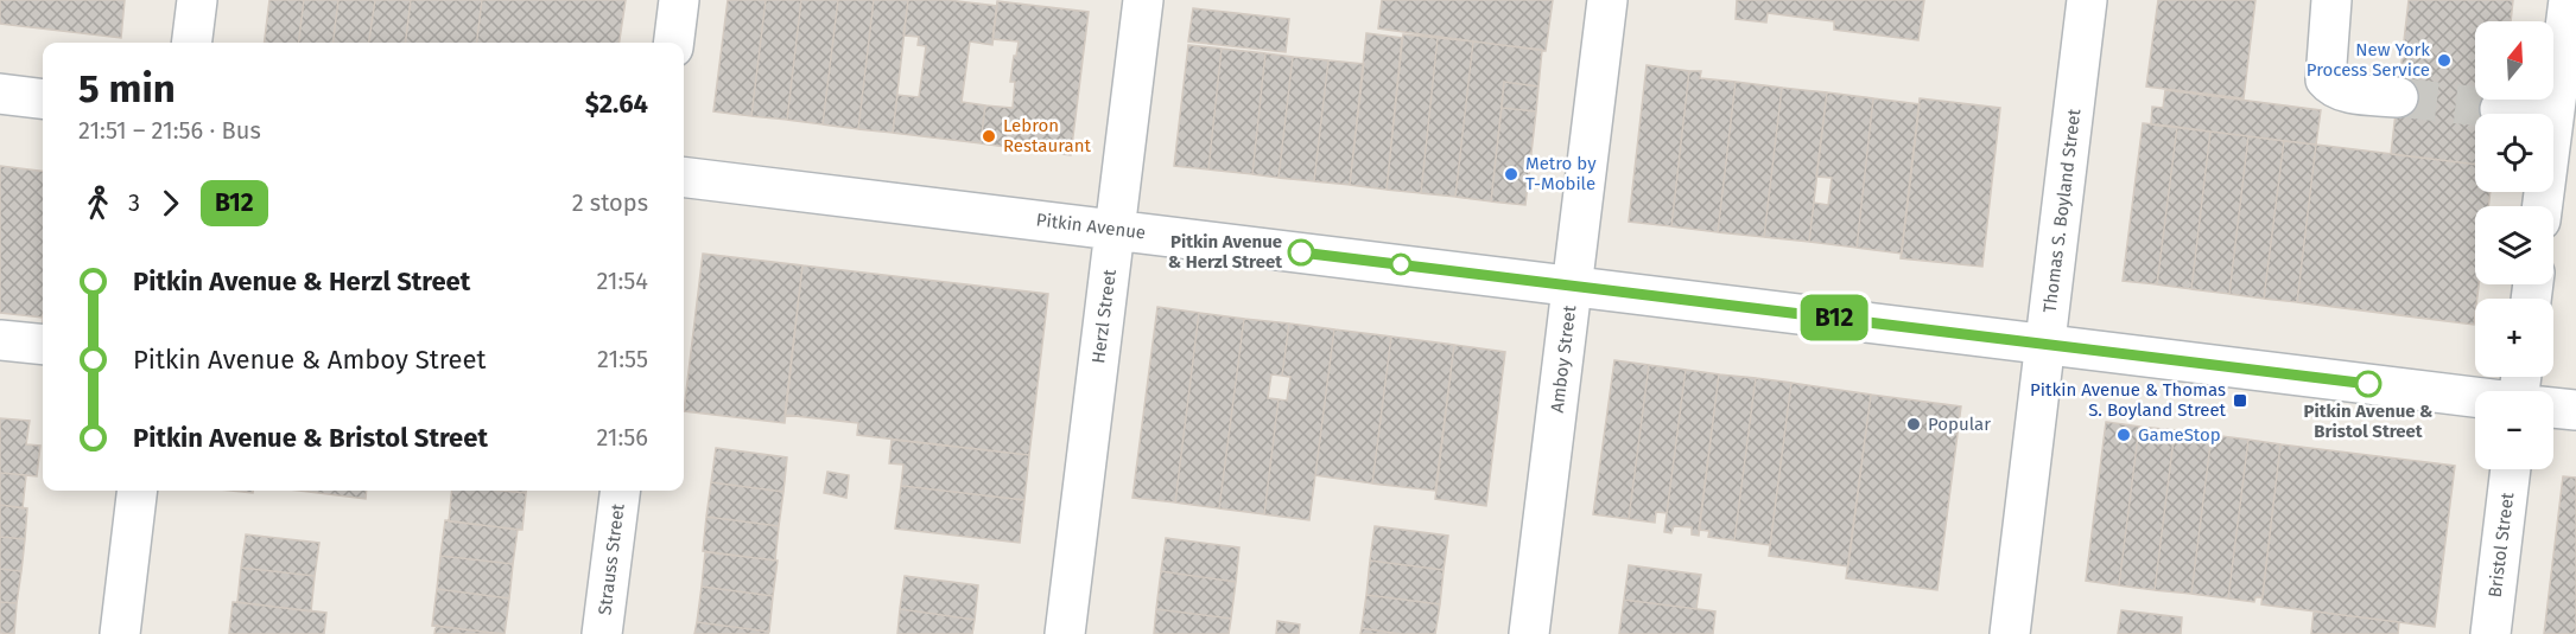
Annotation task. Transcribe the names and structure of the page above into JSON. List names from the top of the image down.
{
  "streets": {
    "street": [
      "Thomas S. Boyland Street",
      "Pitkin Avenue",
      "Herzl Street",
      "Amboy Street",
      "Bristol Street",
      "Strauss Street"
    ]
  },
  "crossings": [
    ["Thomas S. Boyland Street", "Pitkin Avenue"],
    ["Pitkin Avenue", "Herzl Street"],
    ["Pitkin Avenue", "Amboy Street"]
  ],
  "places": {
    "other": [
      "New York Process Service",
      "Lebron Restaurant",
      "Metro by T-Mobile",
      "Pitkin Avenue & Herzl Street",
      "Pitkin Avenue & Bristol Street",
      "Popular",
      "GameStop"
    ],
    "transit": ["Pitkin Avenue & Thomas S. Boyland Street"]
  },
  "lines": ["bus line B12"],
  "north": "top",
  "page": {
    "on_map": "B12",
    "map_buttons": ["+", "−"],
    "heading": ["5 min", "21:51 – 21:56 · Bus", "$2.64"],
    "legs": ["3", "B12", "2 stops"],
    "list": [
      {
        "name": "Pitkin Avenue & Herzl Street",
        "value": "21:54"
      },
      {
        "name": "Pitkin Avenue & Amboy Street",
        "value": "21:55"
      },
      {
        "name": "Pitkin Avenue & Bristol Street",
        "value": "21:56"
      }
    ]
  }
}
